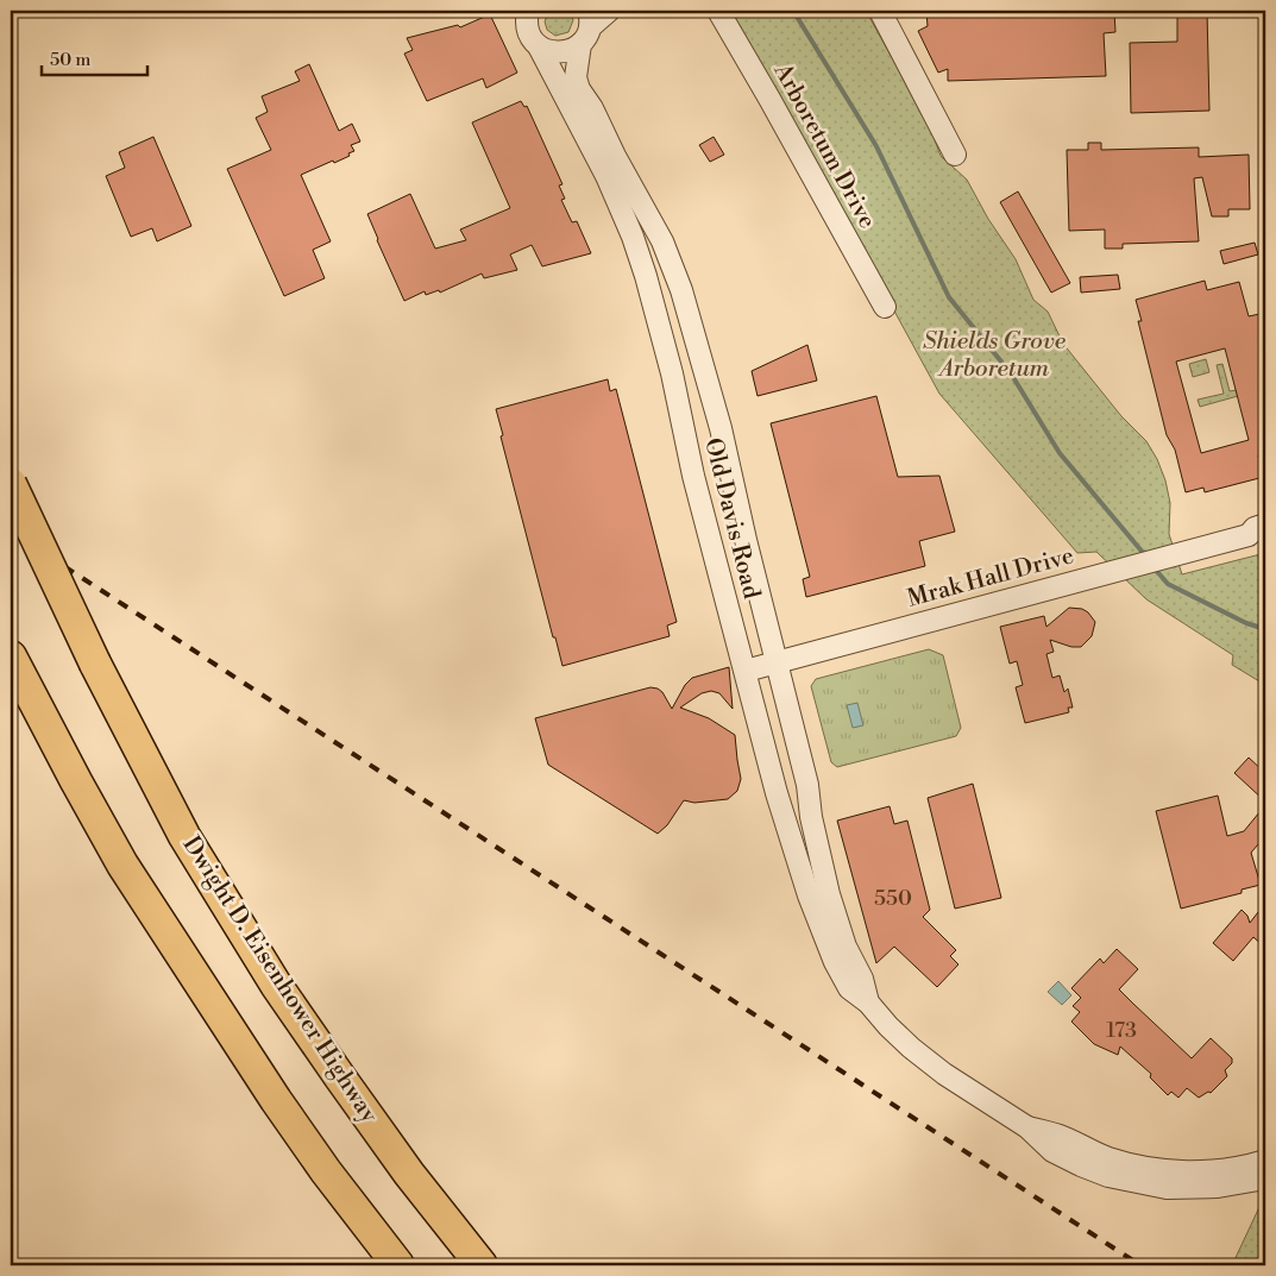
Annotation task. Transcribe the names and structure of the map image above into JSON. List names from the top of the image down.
{
  "streets": {
    "highway": ["Dwight D. Eisenhower Highway"],
    "street": ["Arboretum Drive", "Old Davis Road", "Mrak Hall Drive"]
  },
  "crossings": [
    ["Old Davis Road", "Mrak Hall Drive"]
  ],
  "parks": ["Shields Grove Arboretum"],
  "house_numbers": ["550", "173"],
  "scale_bar": "50 m"
}
